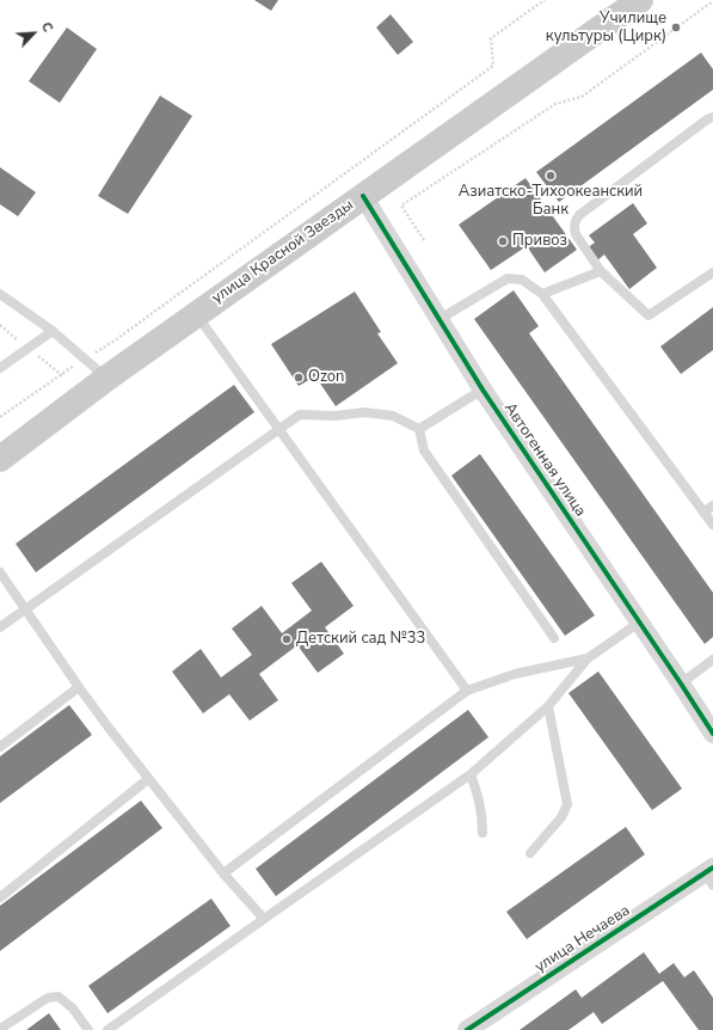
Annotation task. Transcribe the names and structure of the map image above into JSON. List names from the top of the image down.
{
  "streets": {
    "main road": ["улица Красной Звезды"],
    "street": ["Автогенная улица", "улица Нечаева"]
  },
  "crossings": [
    ["улица Красной Звезды", "Автогенная улица"]
  ],
  "places": [
    "Училище культуры (Цирк)",
    "Азиатско-Тихоокеанский Банк",
    "Привоз",
    "Ozon",
    "Детский сад №33"
  ],
  "north": "top right"
}
